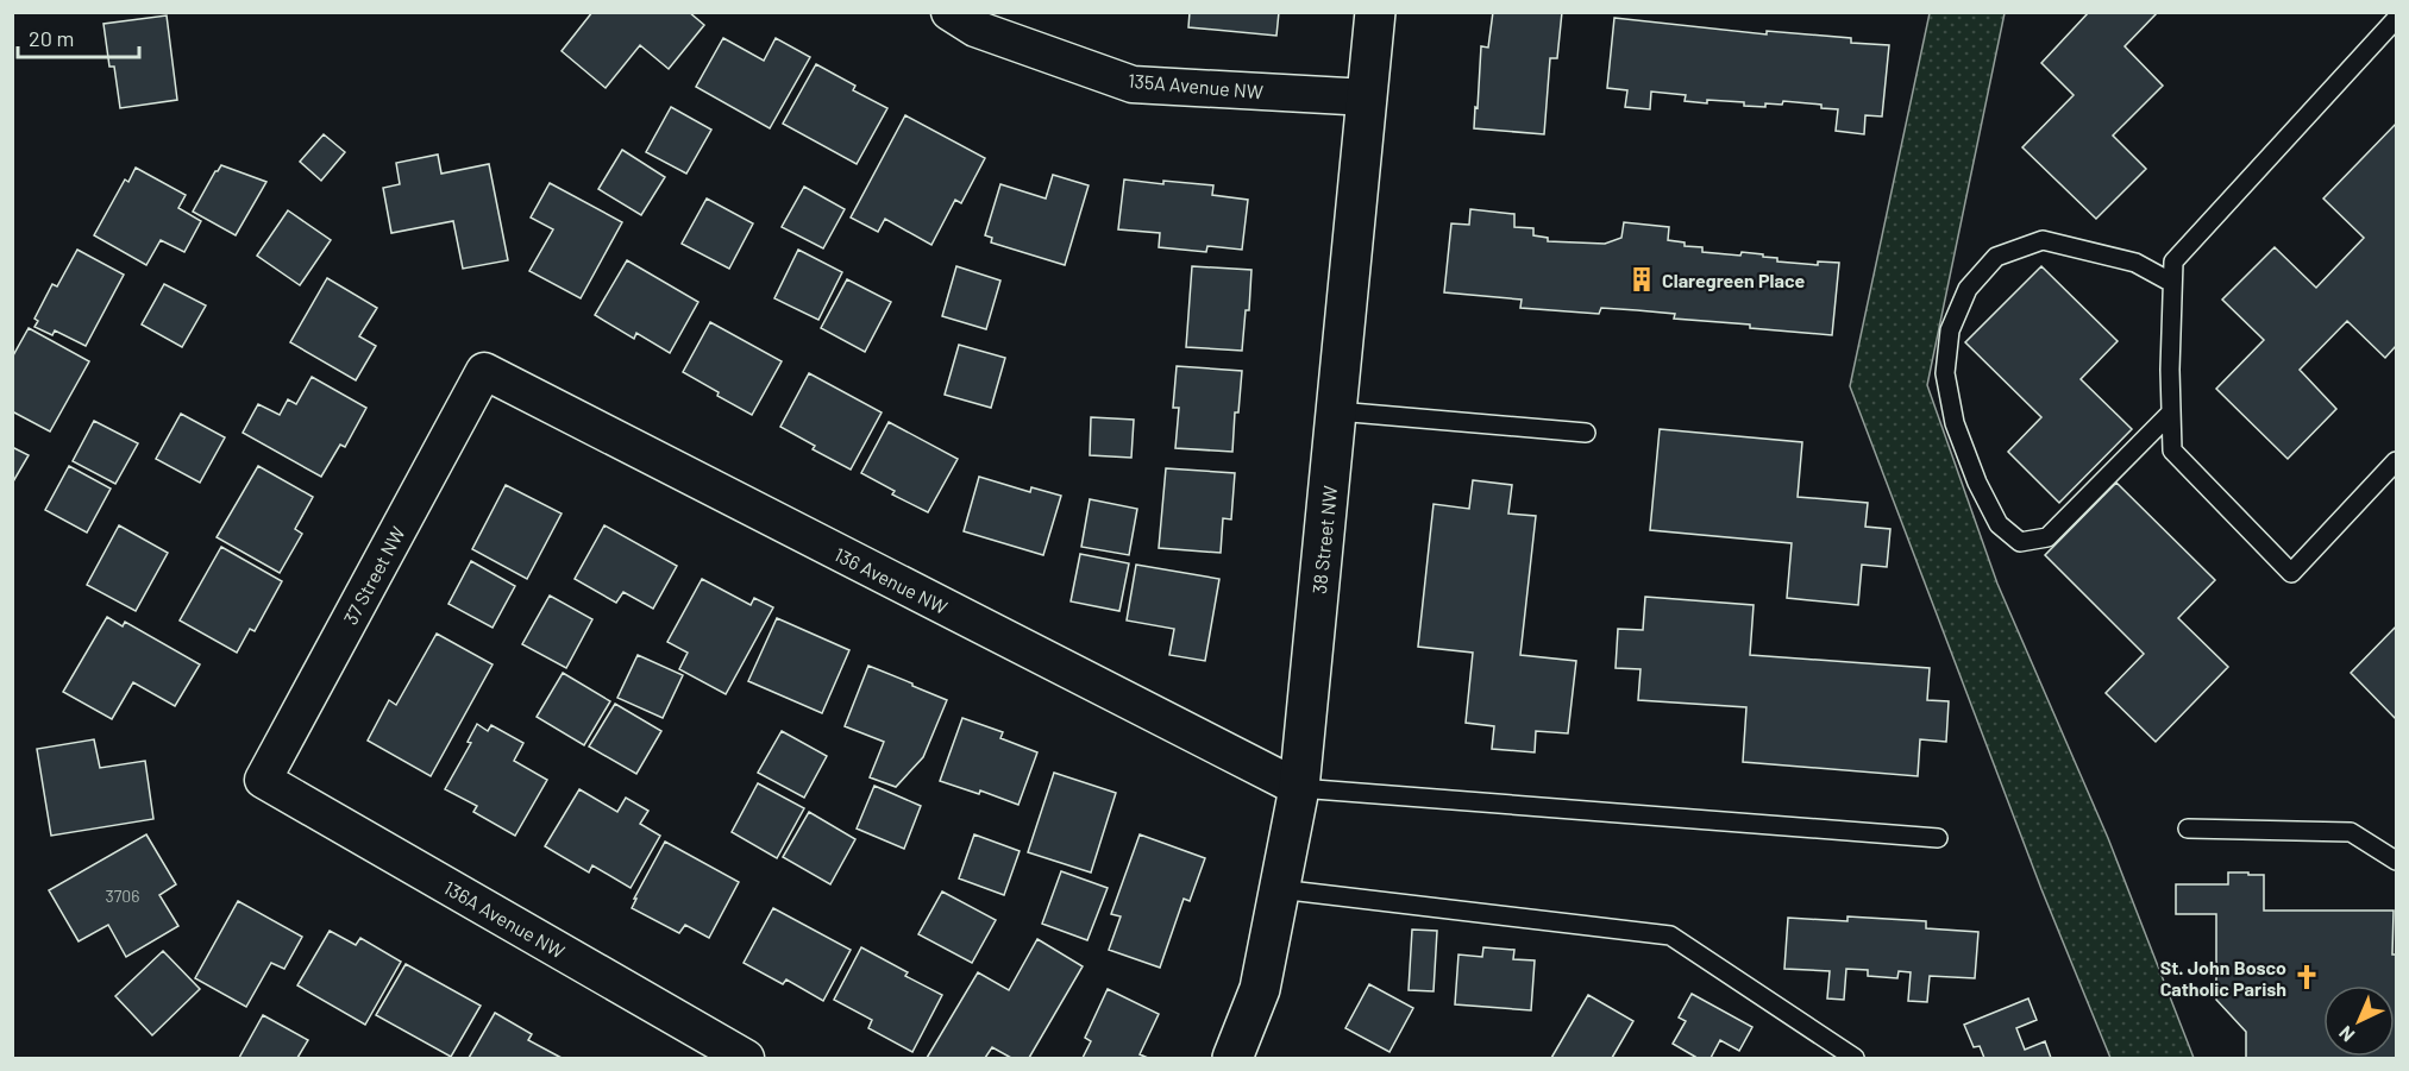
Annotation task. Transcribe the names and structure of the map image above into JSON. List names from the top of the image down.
{
  "streets": {
    "street": [
      "135A Avenue NW",
      "38 Street NW",
      "37 Street NW",
      "136 Avenue NW",
      "136A Avenue NW"
    ]
  },
  "crossings": [
    ["135A Avenue NW", "38 Street NW"],
    ["38 Street NW", "136 Avenue NW"],
    ["37 Street NW", "136 Avenue NW"],
    ["37 Street NW", "136A Avenue NW"]
  ],
  "places": {
    "building": ["Claregreen Place"],
    "church": ["St. John Bosco Catholic Parish"]
  },
  "house_numbers": ["3706"],
  "scale_bar": "20 m",
  "north": "bottom left"
}
